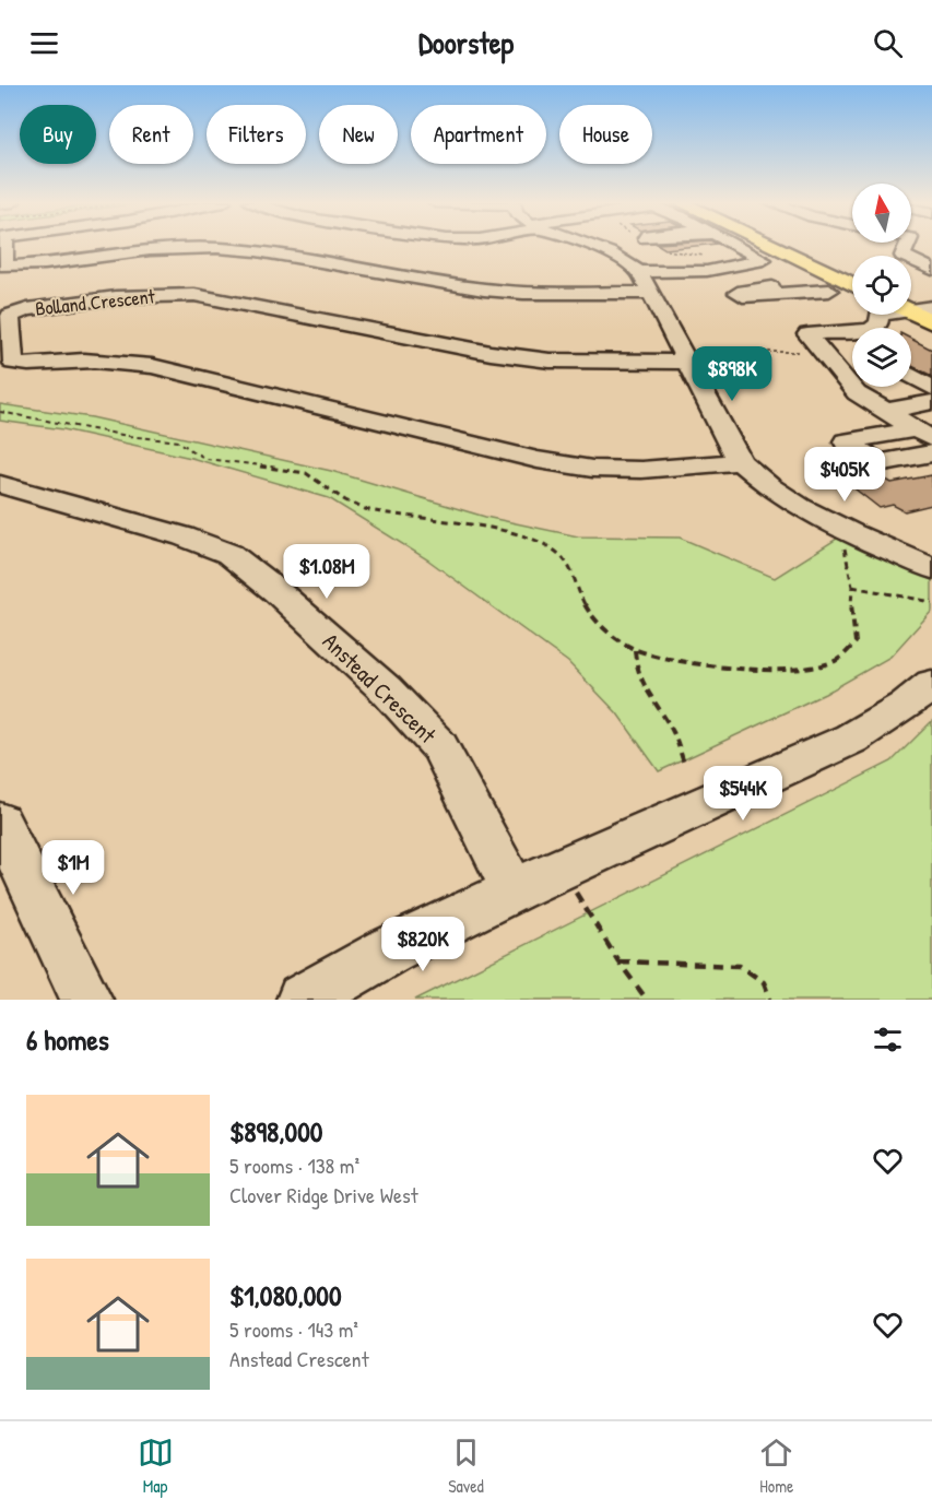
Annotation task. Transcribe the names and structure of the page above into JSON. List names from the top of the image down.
{
  "streets": {
    "street": ["Bolland Crescent", "Anstead Crescent"]
  },
  "north": "top",
  "page": {
    "header": "Doorstep",
    "chip": [
      "Buy",
      "Rent",
      "Filters",
      "New",
      "Apartment",
      "House"
    ],
    "price": [
      "$898K",
      "$405K",
      "$1.08M",
      "$544K",
      "$1M",
      "$820K"
    ],
    "heading": "6 homes",
    "list": [
      {
        "name": "$898,000",
        "note": "5 rooms · 138 m² · Clover Ridge Drive West"
      },
      {
        "name": "$1,080,000",
        "note": "5 rooms · 143 m² · Anstead Crescent"
      }
    ],
    "tabs": ["Map", "Saved", "Home"]
  }
}
